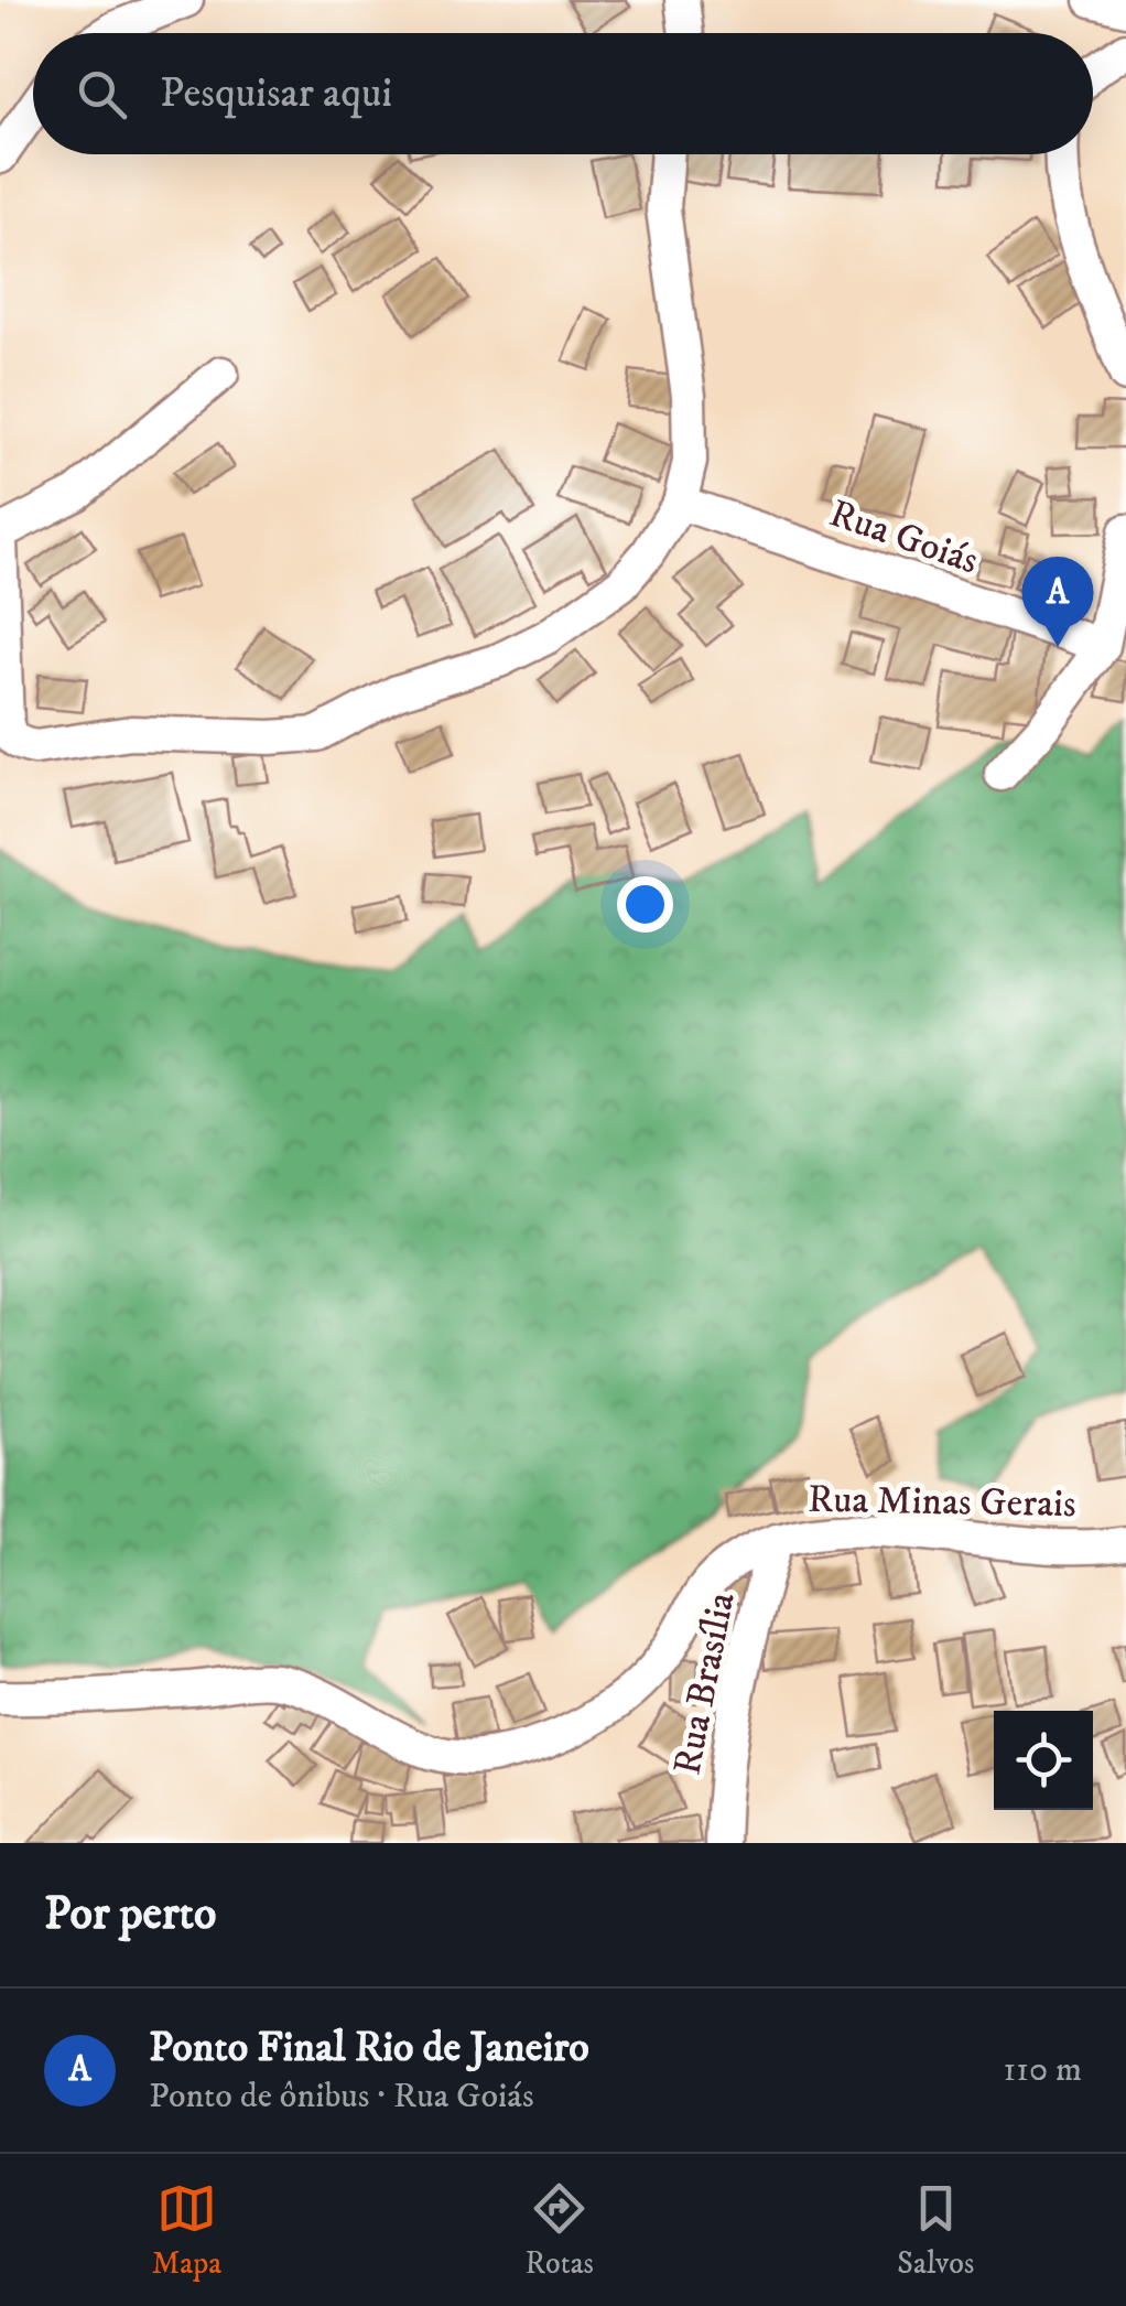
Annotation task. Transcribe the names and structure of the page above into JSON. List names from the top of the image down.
{
  "streets": {
    "street": ["Rua Goiás", "Rua Minas Gerais", "Rua Brasília"]
  },
  "crossings": [
    ["Rua Minas Gerais", "Rua Brasília"]
  ],
  "page": {
    "search": "Pesquisar aqui",
    "pins": "A",
    "heading": "Por perto",
    "list": [
      {
        "mark": "A",
        "name": "Ponto Final Rio de Janeiro",
        "note": "Ponto de ônibus · Rua Goiás",
        "value": "110 m"
      }
    ],
    "nav": ["Mapa", "Rotas", "Salvos"]
  }
}
